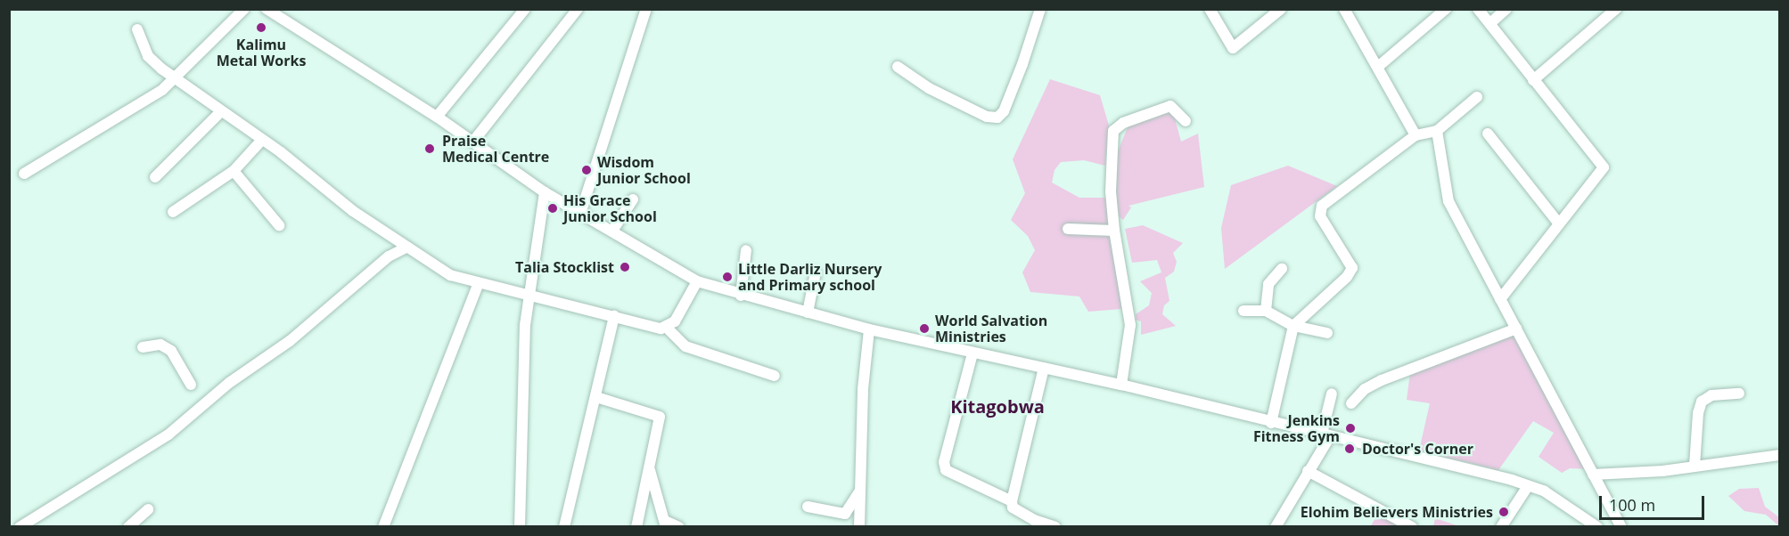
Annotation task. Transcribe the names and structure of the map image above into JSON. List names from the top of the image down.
{
  "districts": ["Kitagobwa"],
  "places": [
    "Kalimu Metal Works",
    "Praise Medical Centre",
    "Wisdom Junior School",
    "His Grace Junior School",
    "Talia Stocklist",
    "Little Darliz Nursery and Primary school",
    "World Salvation Ministries",
    "Jenkins Fitness Gym",
    "Doctor's Corner",
    "Elohim Believers Ministries"
  ],
  "scale_bar": "100 m"
}
